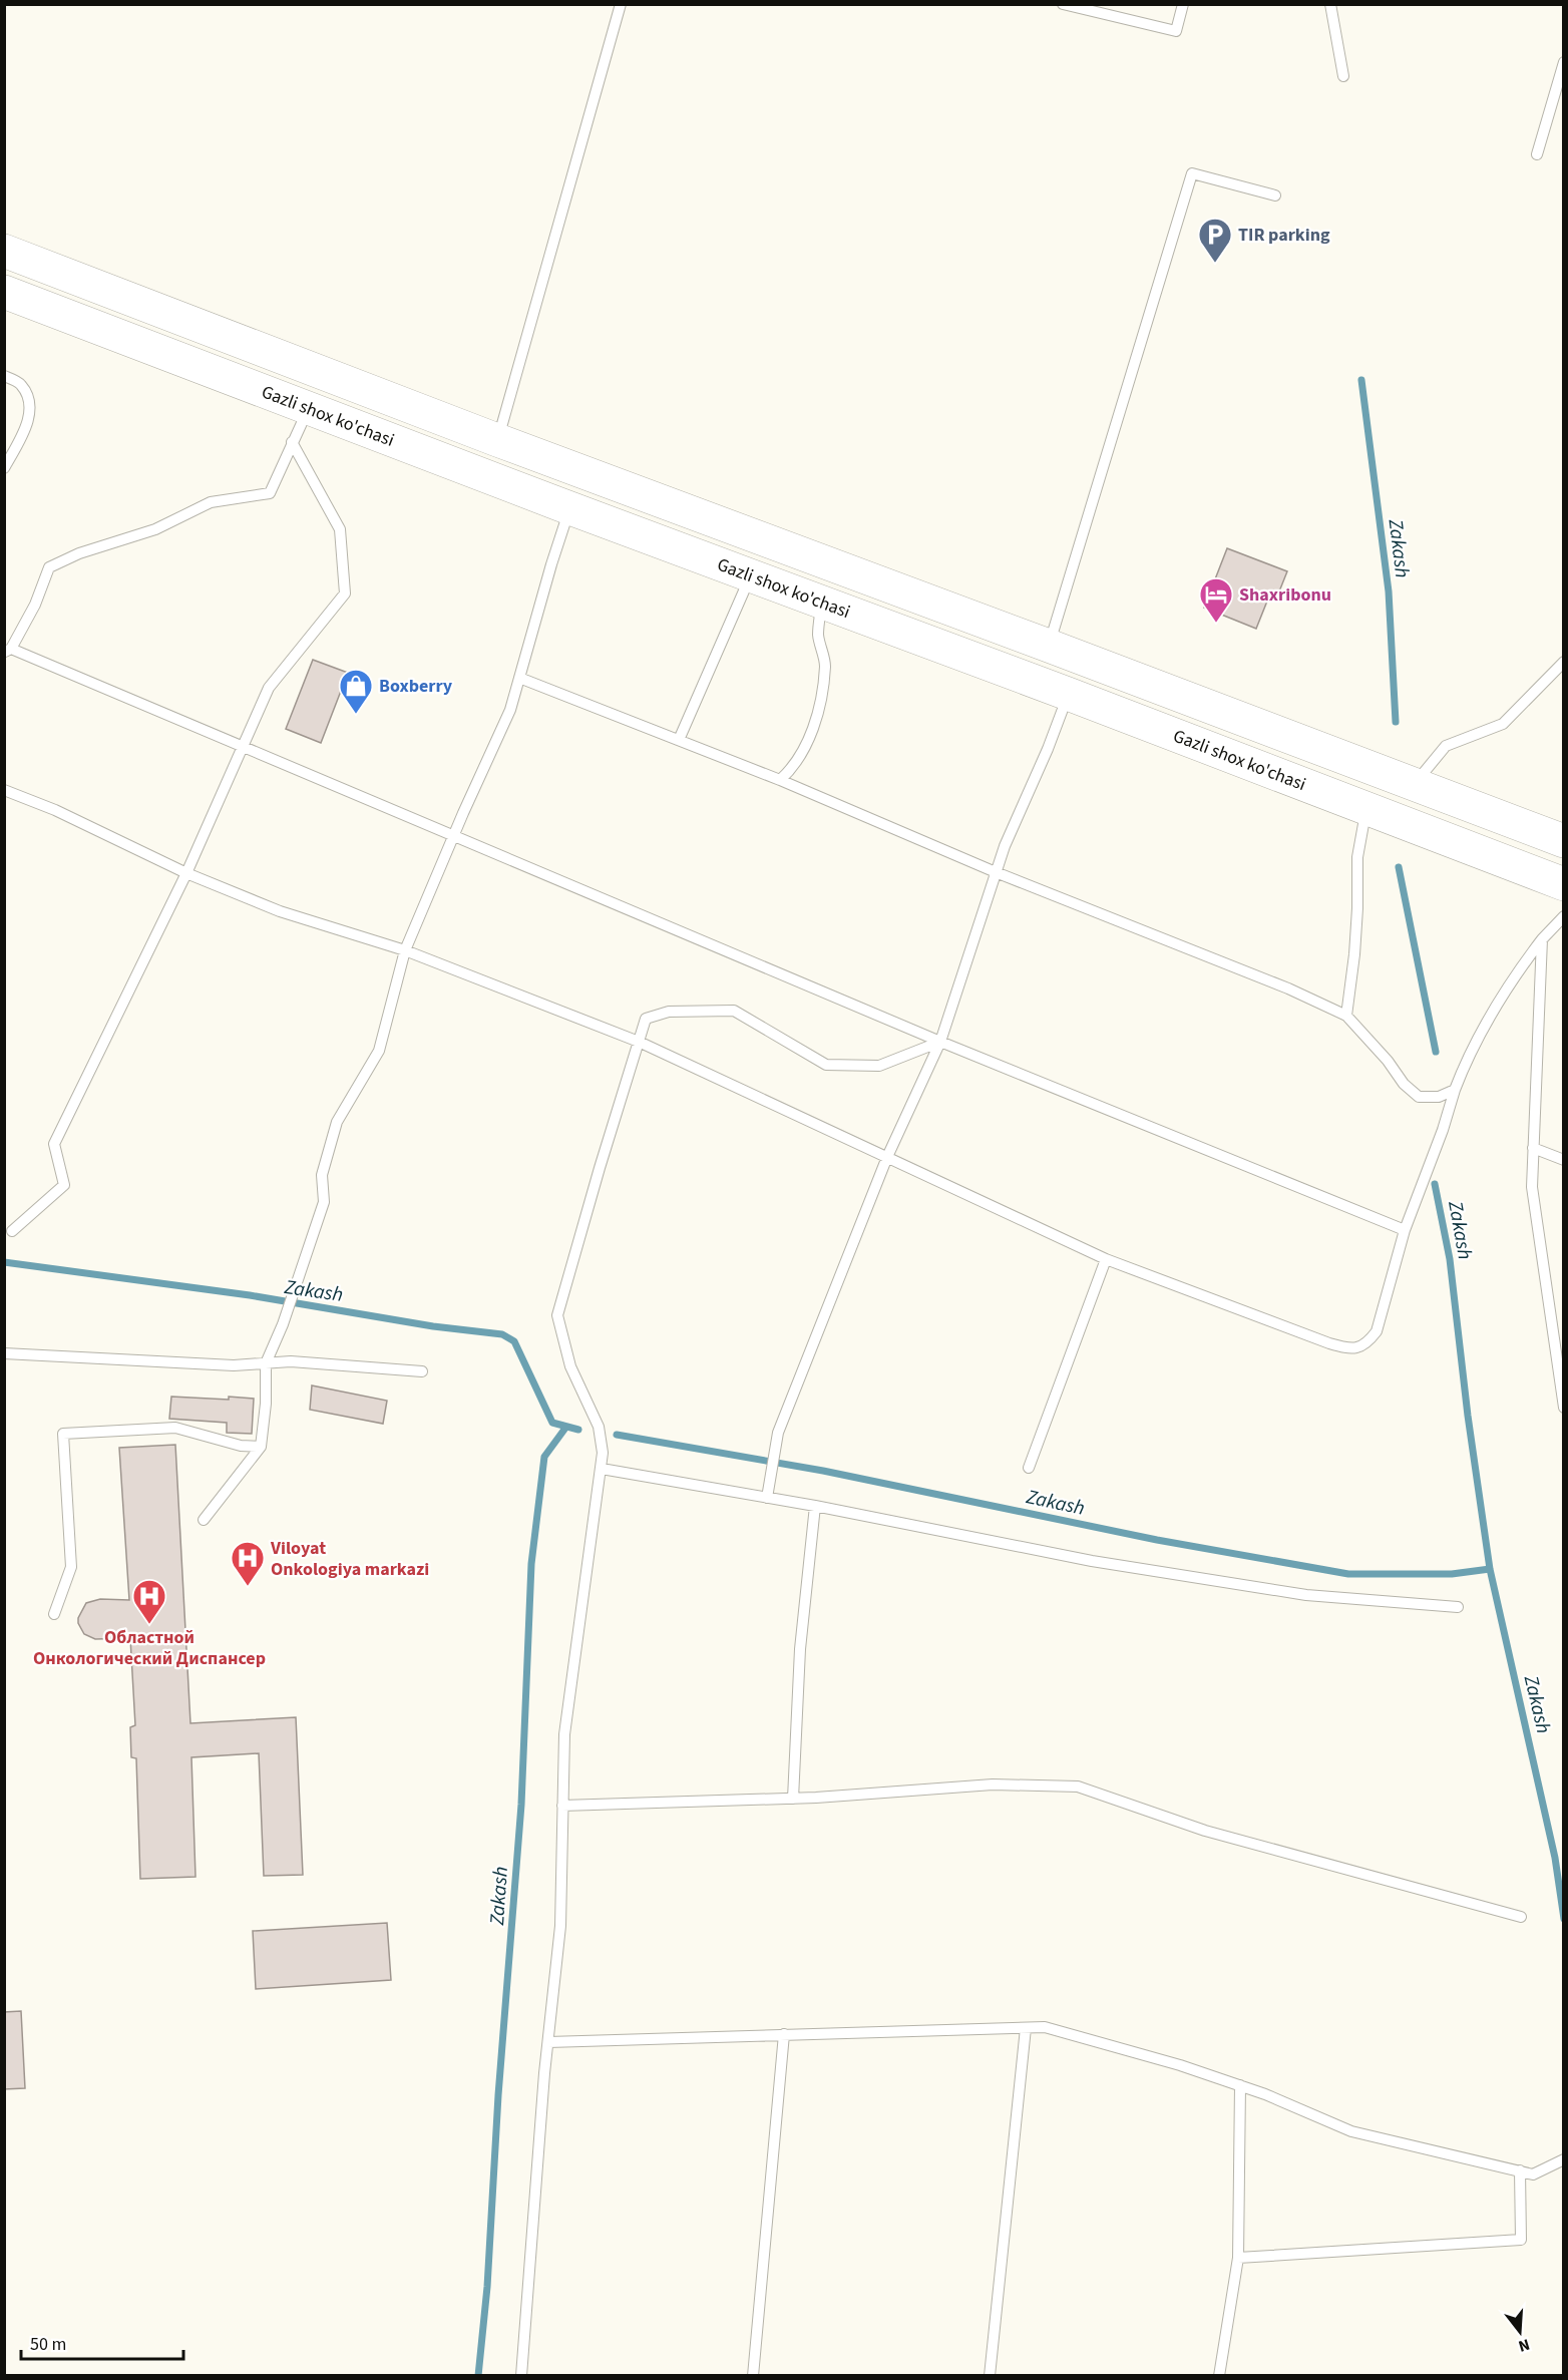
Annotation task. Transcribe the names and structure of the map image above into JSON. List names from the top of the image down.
{
  "streets": {
    "highway": ["Gazli shox ko'chasi"]
  },
  "water": ["Zakash"],
  "places": {
    "parking": ["TIR parking"],
    "hotel": ["Shaxribonu"],
    "shop": ["Boxberry"],
    "hospital": ["Viloyat Onkologiya markazi", "Областной Онкологический Диспансер"]
  },
  "scale_bar": "50 m",
  "north": "bottom"
}
